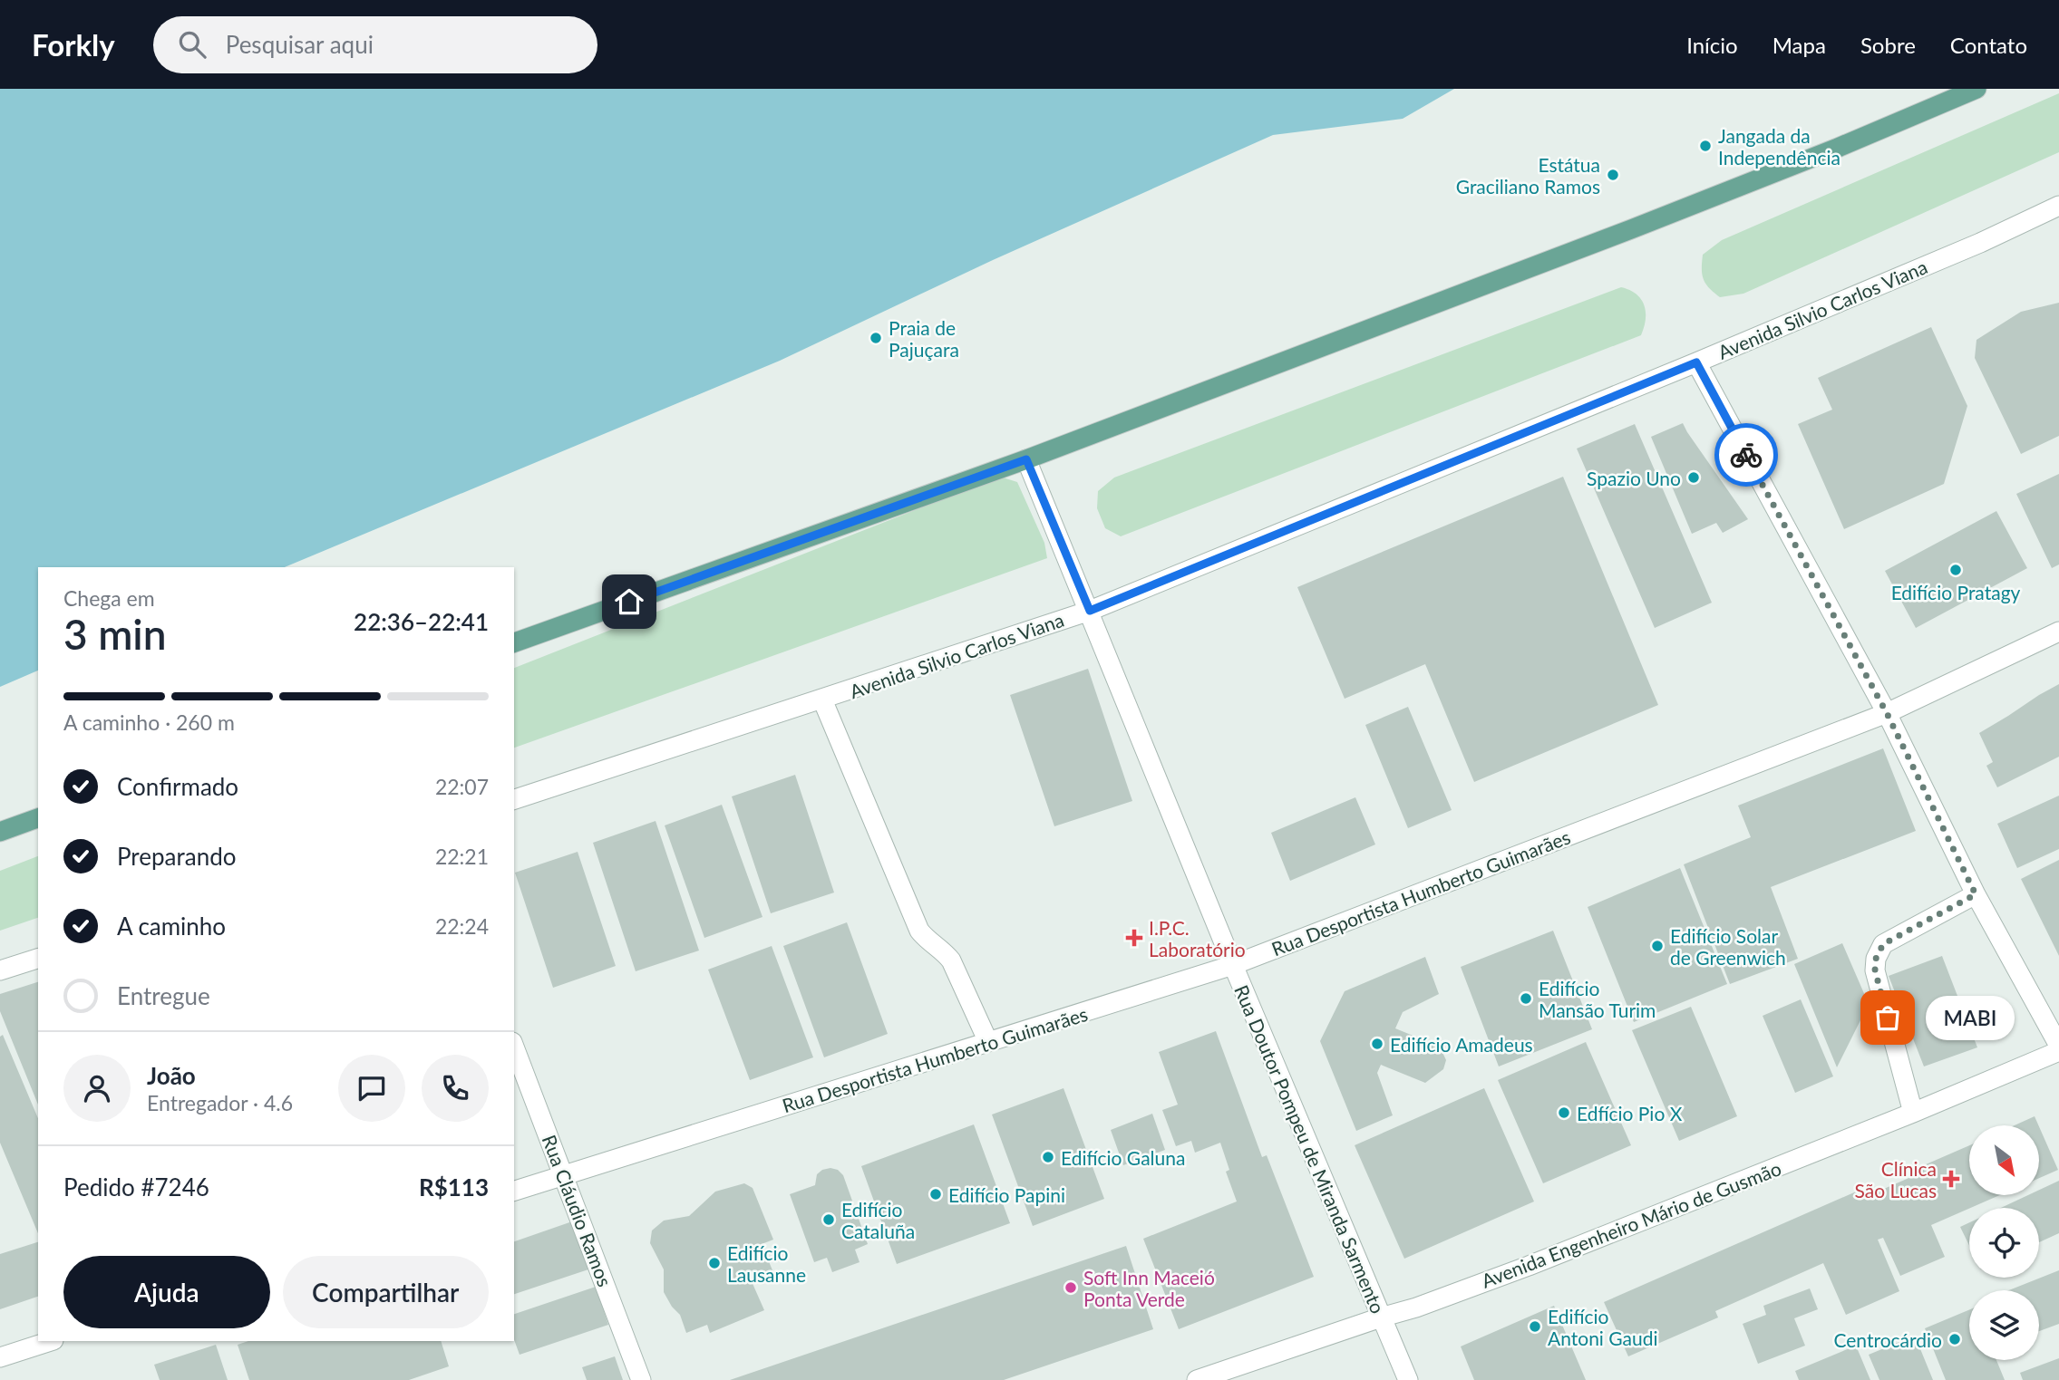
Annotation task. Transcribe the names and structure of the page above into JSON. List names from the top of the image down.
{
  "streets": {
    "street": [
      "Avenida Silvio Carlos Viana",
      "Rua Desportista Humberto Guimarães",
      "Rua Doutor Pompeu de Miranda Sarmento",
      "Rua Cláudio Ramos",
      "Avenida Engenheiro Mário de Gusmão"
    ]
  },
  "crossings": [
    ["Avenida Silvio Carlos Viana", "Rua Doutor Pompeu de Miranda Sarmento"],
    ["Rua Desportista Humberto Guimarães", "Rua Doutor Pompeu de Miranda Sarmento"],
    ["Rua Desportista Humberto Guimarães", "Rua Cláudio Ramos"],
    ["Rua Doutor Pompeu de Miranda Sarmento", "Avenida Engenheiro Mário de Gusmão"]
  ],
  "places": {
    "other": [
      "Jangada da Independência",
      "Estátua Graciliano Ramos",
      "Praia de Pajuçara",
      "Spazio Uno",
      "Edifício Pratagy",
      "Edifício Solar de Greenwich",
      "Edifício Mansão Turim",
      "MABI",
      "Edifício Amadeus",
      "Edfício Pio X",
      "Edifício Galuna",
      "Edifício Papini",
      "Edifício Cataluña",
      "Edifício Lausanne",
      "Soft Inn Maceió Ponta Verde",
      "Edifício Antoni Gaudi",
      "Centrocárdio"
    ],
    "health": ["I.P.C. Laboratório", "Clínica São Lucas"]
  },
  "north": "bottom right",
  "page": {
    "header": "Forkly",
    "search": "Pesquisar aqui",
    "nav": [
      "Início",
      "Mapa",
      "Sobre",
      "Contato"
    ],
    "heading": ["3 min", "Chega em", "22:36–22:41"],
    "panel": [
      "João",
      "Entregador · 4.6",
      "Pedido #7246",
      "R$113"
    ],
    "bar": "A caminho · 260 m",
    "list": [
      ["Confirmado", "22:07"],
      ["Preparando", "22:21"],
      ["A caminho", "22:24"],
      "Entregue"
    ],
    "bubble": "MABI",
    "buttons": ["Ajuda", "Compartilhar"]
  }
}
